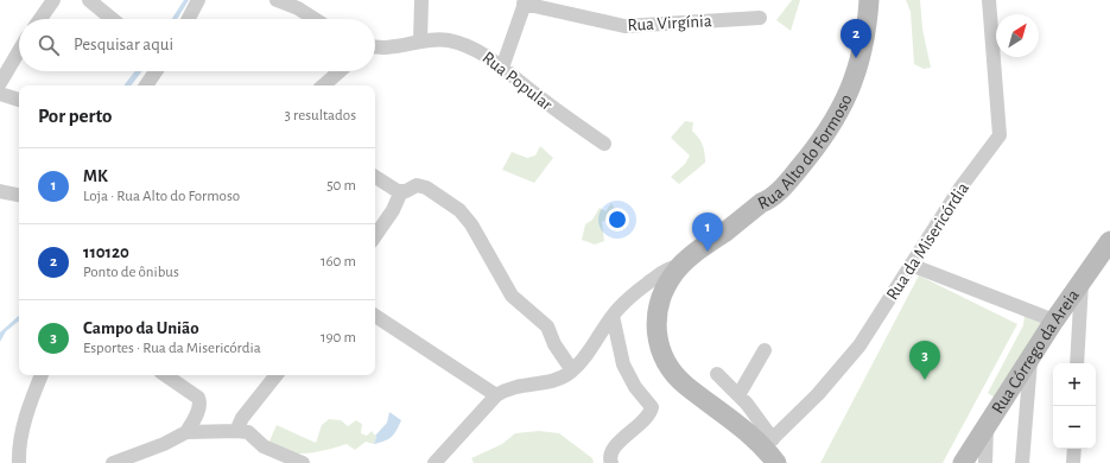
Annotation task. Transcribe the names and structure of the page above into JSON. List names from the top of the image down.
{
  "streets": {
    "street": [
      "Rua Virgínia",
      "Rua Popular",
      "Rua Alto do Formoso",
      "Rua da Misericórdia",
      "Rua Córrego da Areia"
    ]
  },
  "crossings": [
    ["Rua Alto do Formoso", "Rua da Misericórdia"]
  ],
  "north": "top right",
  "page": {
    "pins": ["2", "1", "3"],
    "search": "Pesquisar aqui",
    "heading": ["Por perto", "3 resultados"],
    "list": [
      {
        "mark": "1",
        "name": "MK",
        "note": "Loja · Rua Alto do Formoso",
        "value": "50 m"
      },
      {
        "mark": "2",
        "name": "110120",
        "note": "Ponto de ônibus",
        "value": "160 m"
      },
      {
        "mark": "3",
        "name": "Campo da União",
        "note": "Esportes · Rua da Misericórdia",
        "value": "190 m"
      }
    ],
    "map_buttons": ["+", "−"]
  }
}
